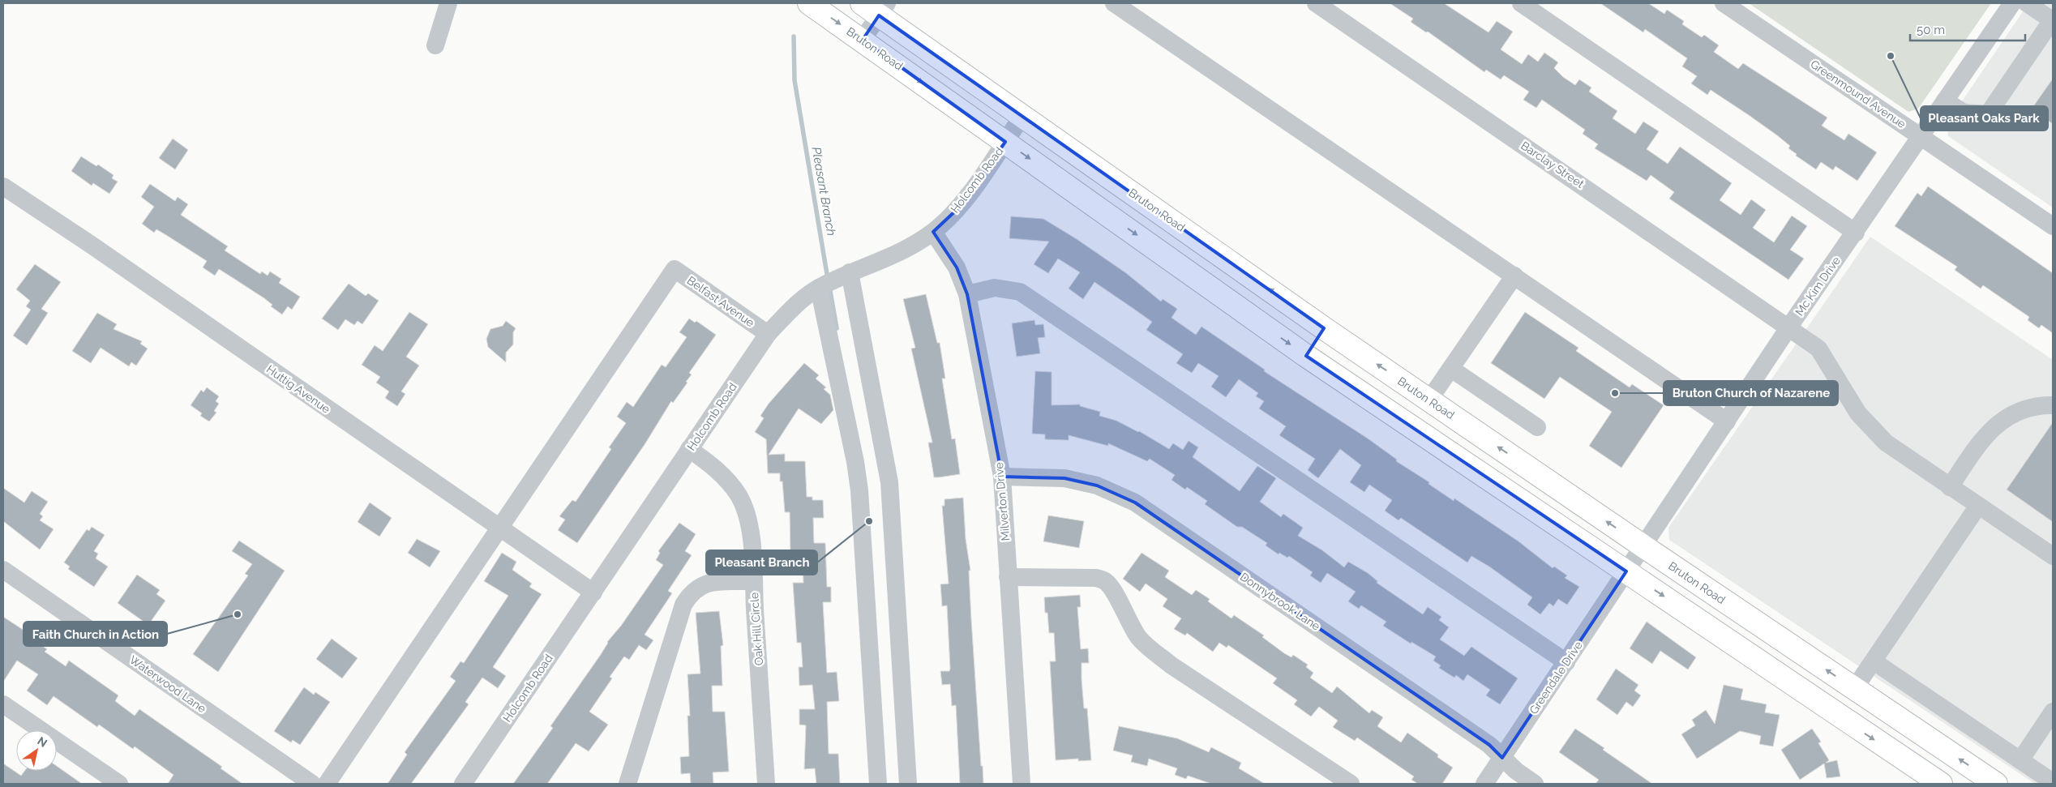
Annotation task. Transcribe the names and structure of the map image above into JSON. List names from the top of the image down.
{
  "streets": {
    "main road": ["Bruton Road"],
    "street": [
      "Greenmound Avenue",
      "Barclay Street",
      "Holcomb Road",
      "Mc Kim Drive",
      "Belfast Avenue",
      "Huttig Avenue",
      "Milverton Drive",
      "Donnybrook Lane",
      "Oak Hill Circle",
      "Greendale Drive",
      "Waterwood Lane"
    ]
  },
  "crossings": [
    ["Bruton Road", "Holcomb Road"],
    ["Bruton Road", "Mc Kim Drive"],
    ["Bruton Road", "Greendale Drive"],
    ["Greenmound Avenue", "Mc Kim Drive"],
    ["Barclay Street", "Mc Kim Drive"],
    ["Holcomb Road", "Belfast Avenue"],
    ["Holcomb Road", "Huttig Avenue"],
    ["Holcomb Road", "Milverton Drive"],
    ["Holcomb Road", "Oak Hill Circle"],
    ["Mc Kim Drive", "Greendale Drive"],
    ["Belfast Avenue", "Huttig Avenue"],
    ["Milverton Drive", "Donnybrook Lane"],
    ["Donnybrook Lane", "Greendale Drive"]
  ],
  "water": ["Pleasant Branch"],
  "places": [
    "Pleasant Oaks Park",
    "Bruton Church of Nazarene",
    "Pleasant Branch",
    "Faith Church in Action"
  ],
  "scale_bar": "50 m",
  "north": "top right"
}
